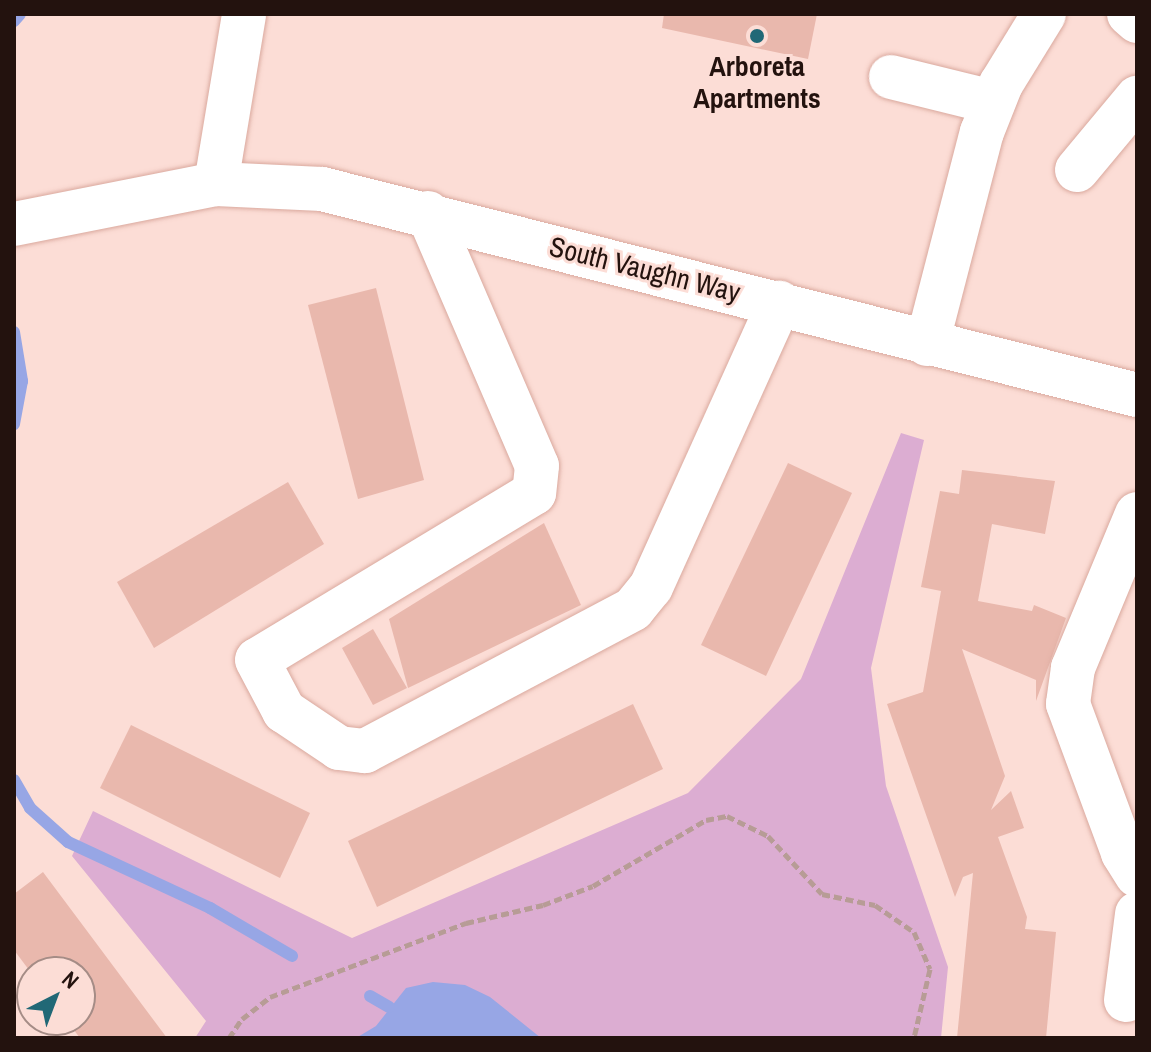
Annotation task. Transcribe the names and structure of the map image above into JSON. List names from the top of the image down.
{
  "streets": {
    "street": ["South Vaughn Way"]
  },
  "places": ["Arboreta Apartments"],
  "north": "top right"
}
